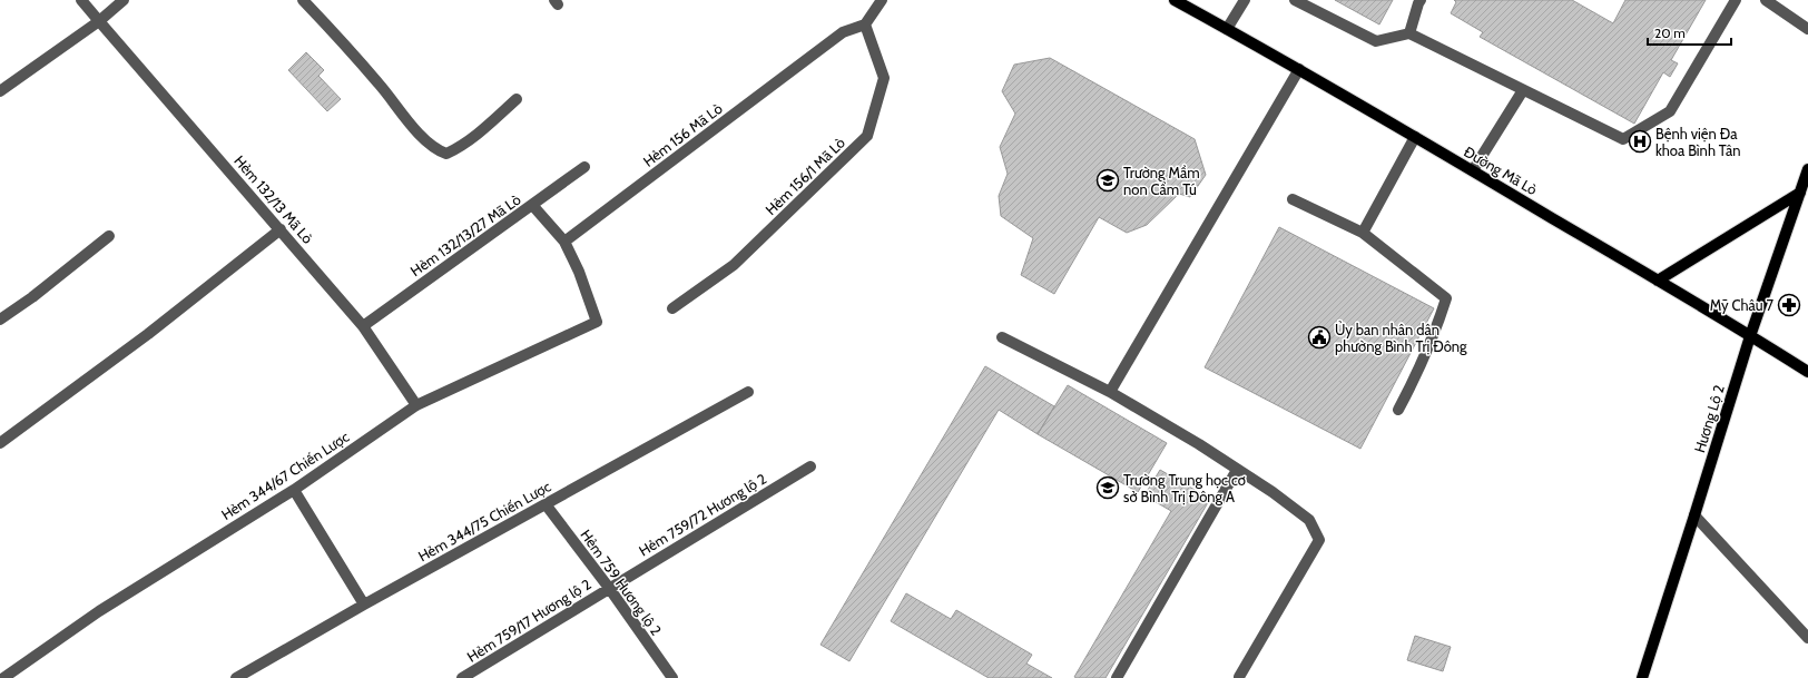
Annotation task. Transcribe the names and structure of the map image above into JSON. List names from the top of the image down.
{
  "streets": {
    "main road": ["Đường Mã Lò", "Hương Lộ 2"],
    "street": [
      "Hẻm 156 Mã Lò",
      "Hẻm 156/1 Mã Lò",
      "Hẻm 132/13 Mã Lò",
      "Hẻm 132/13/27 Mã Lò",
      "Hẻm 344/67 Chiến Lược",
      "Hẻm 759/72 Hương lộ 2",
      "Hẻm 344/75 Chiến Lược",
      "Hẻm 759 Hương lộ 2",
      "Hẻm 759/17 Hương lộ 2"
    ]
  },
  "crossings": [
    ["Hẻm 156 Mã Lò", "Hẻm 156/1 Mã Lò"],
    ["Hẻm 156 Mã Lò", "Hẻm 344/67 Chiến Lược"],
    ["Đường Mã Lò", "Hương Lộ 2"],
    ["Hẻm 132/13 Mã Lò", "Hẻm 132/13/27 Mã Lò"],
    ["Hẻm 132/13 Mã Lò", "Hẻm 344/67 Chiến Lược"],
    ["Hẻm 759/72 Hương lộ 2", "Hẻm 759 Hương lộ 2"],
    ["Hẻm 759/72 Hương lộ 2", "Hẻm 759/17 Hương lộ 2"],
    ["Hẻm 344/75 Chiến Lược", "Hẻm 759 Hương lộ 2"],
    ["Hẻm 759 Hương lộ 2", "Hẻm 759/17 Hương lộ 2"]
  ],
  "places": {
    "hospital": ["Bệnh viện Đa khoa Bình Tân"],
    "school or university": ["Trường Mầm non Cẩm Tú", "Trường Trung học cơ sở Bình Trị Đông A"],
    "pharmacy": ["Mỹ Châu 7"],
    "public building": ["Ủy ban nhân dân phường Bình Trị Đông"]
  },
  "scale_bar": "20 m"
}
